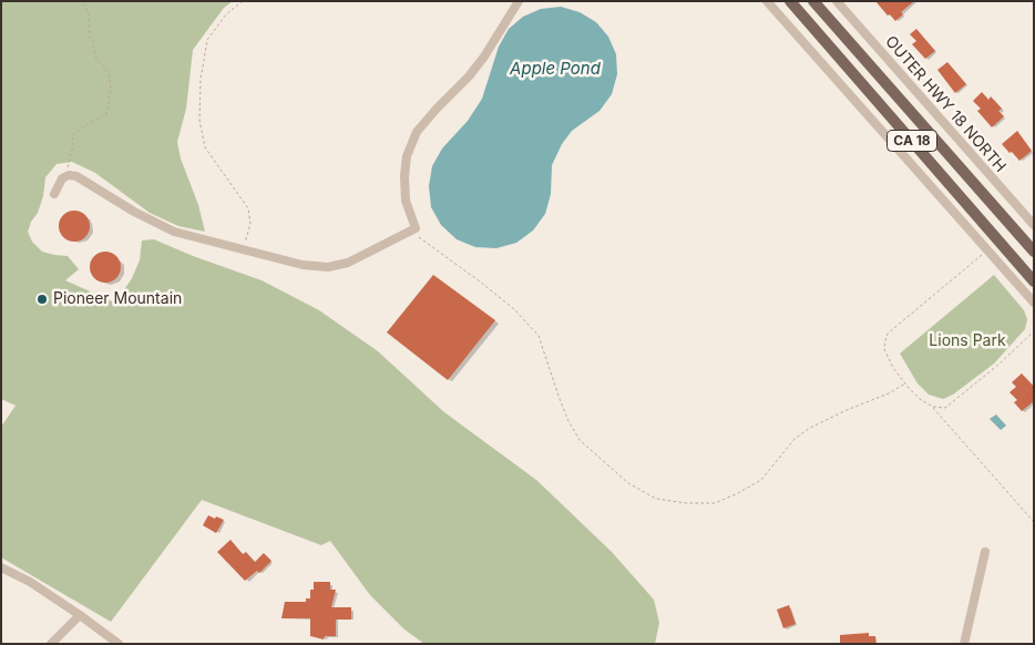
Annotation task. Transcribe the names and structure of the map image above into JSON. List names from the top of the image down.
{
  "streets": {
    "main road": ["CA 18"],
    "street": ["OUTER HWY 18 NORTH"]
  },
  "water": ["Apple Pond"],
  "parks": ["Lions Park"],
  "places": ["Pioneer Mountain"]
}
